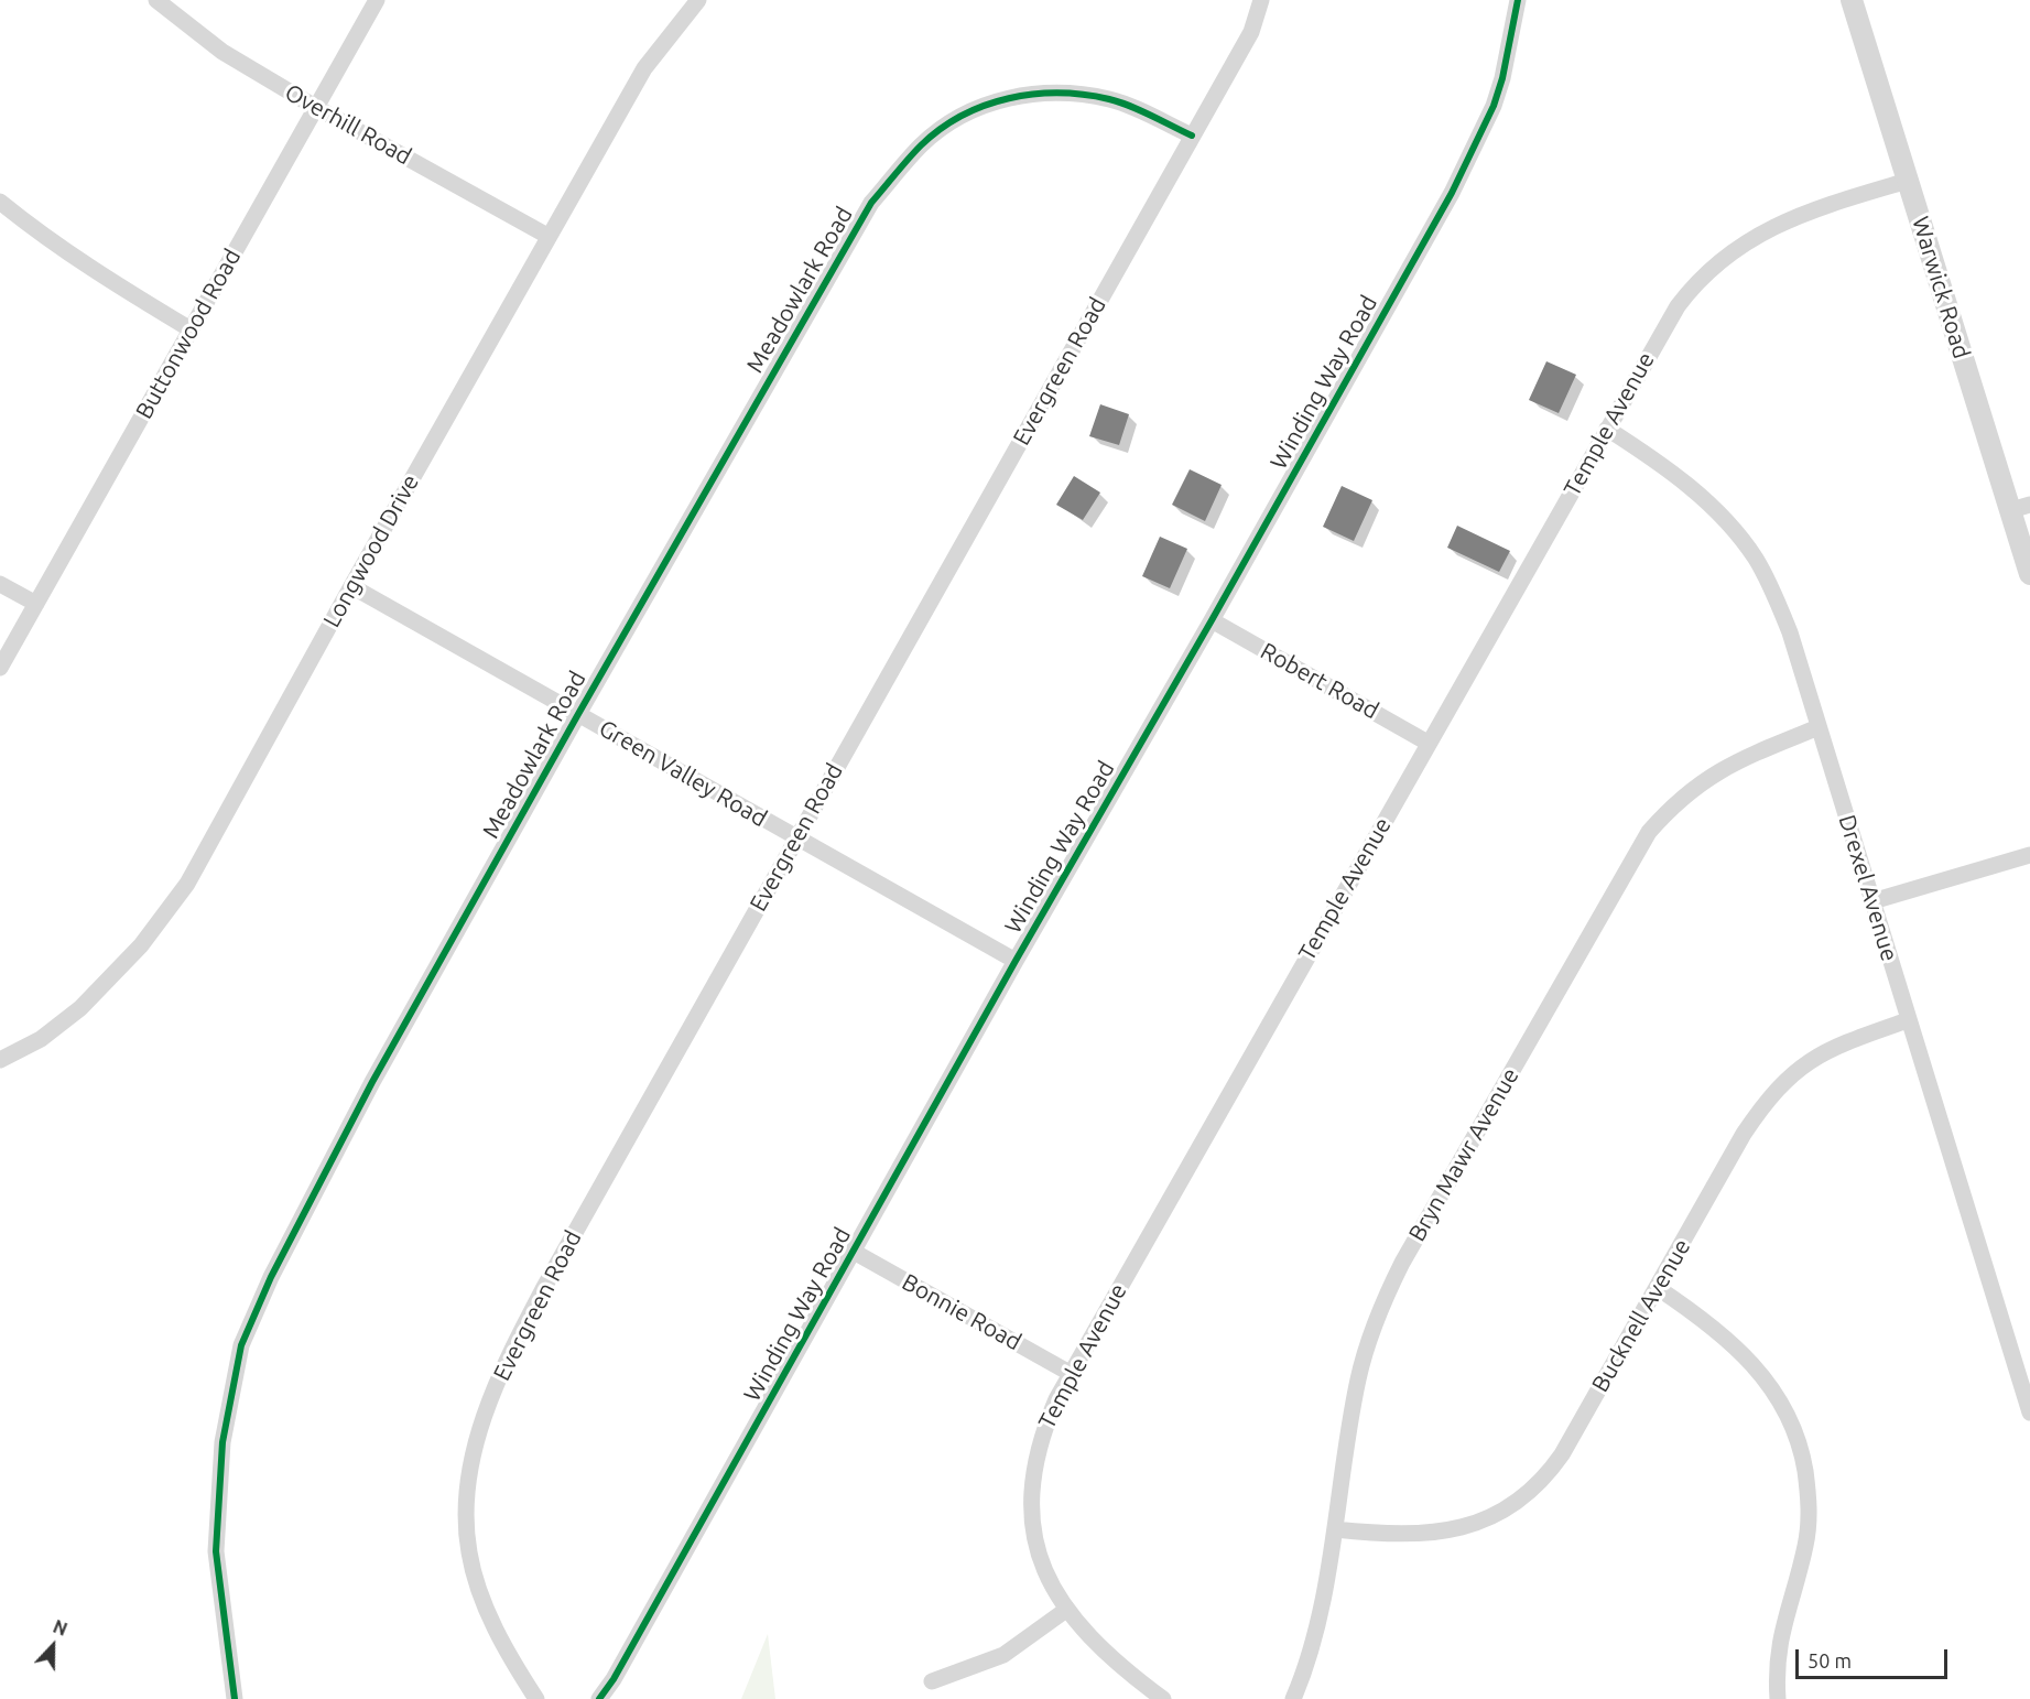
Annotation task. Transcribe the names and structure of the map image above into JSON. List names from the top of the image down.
{
  "streets": {
    "street": [
      "Overhill Road",
      "Warwick Road",
      "Meadowlark Road",
      "Buttonwood Road",
      "Evergreen Road",
      "Winding Way Road",
      "Temple Avenue",
      "Longwood Drive",
      "Robert Road",
      "Green Valley Road",
      "Drexel Avenue",
      "Bryn Mawr Avenue",
      "Bonnie Road",
      "Bucknell Avenue"
    ]
  },
  "crossings": [
    ["Overhill Road", "Buttonwood Road"],
    ["Overhill Road", "Longwood Drive"],
    ["Warwick Road", "Temple Avenue"],
    ["Meadowlark Road", "Evergreen Road"],
    ["Meadowlark Road", "Green Valley Road"],
    ["Evergreen Road", "Green Valley Road"],
    ["Winding Way Road", "Robert Road"],
    ["Winding Way Road", "Green Valley Road"],
    ["Winding Way Road", "Bonnie Road"],
    ["Temple Avenue", "Robert Road"],
    ["Temple Avenue", "Drexel Avenue"],
    ["Temple Avenue", "Bonnie Road"],
    ["Longwood Drive", "Green Valley Road"],
    ["Drexel Avenue", "Bryn Mawr Avenue"],
    ["Drexel Avenue", "Bucknell Avenue"],
    ["Bryn Mawr Avenue", "Bucknell Avenue"]
  ],
  "scale_bar": "50 m",
  "north": "top"
}
